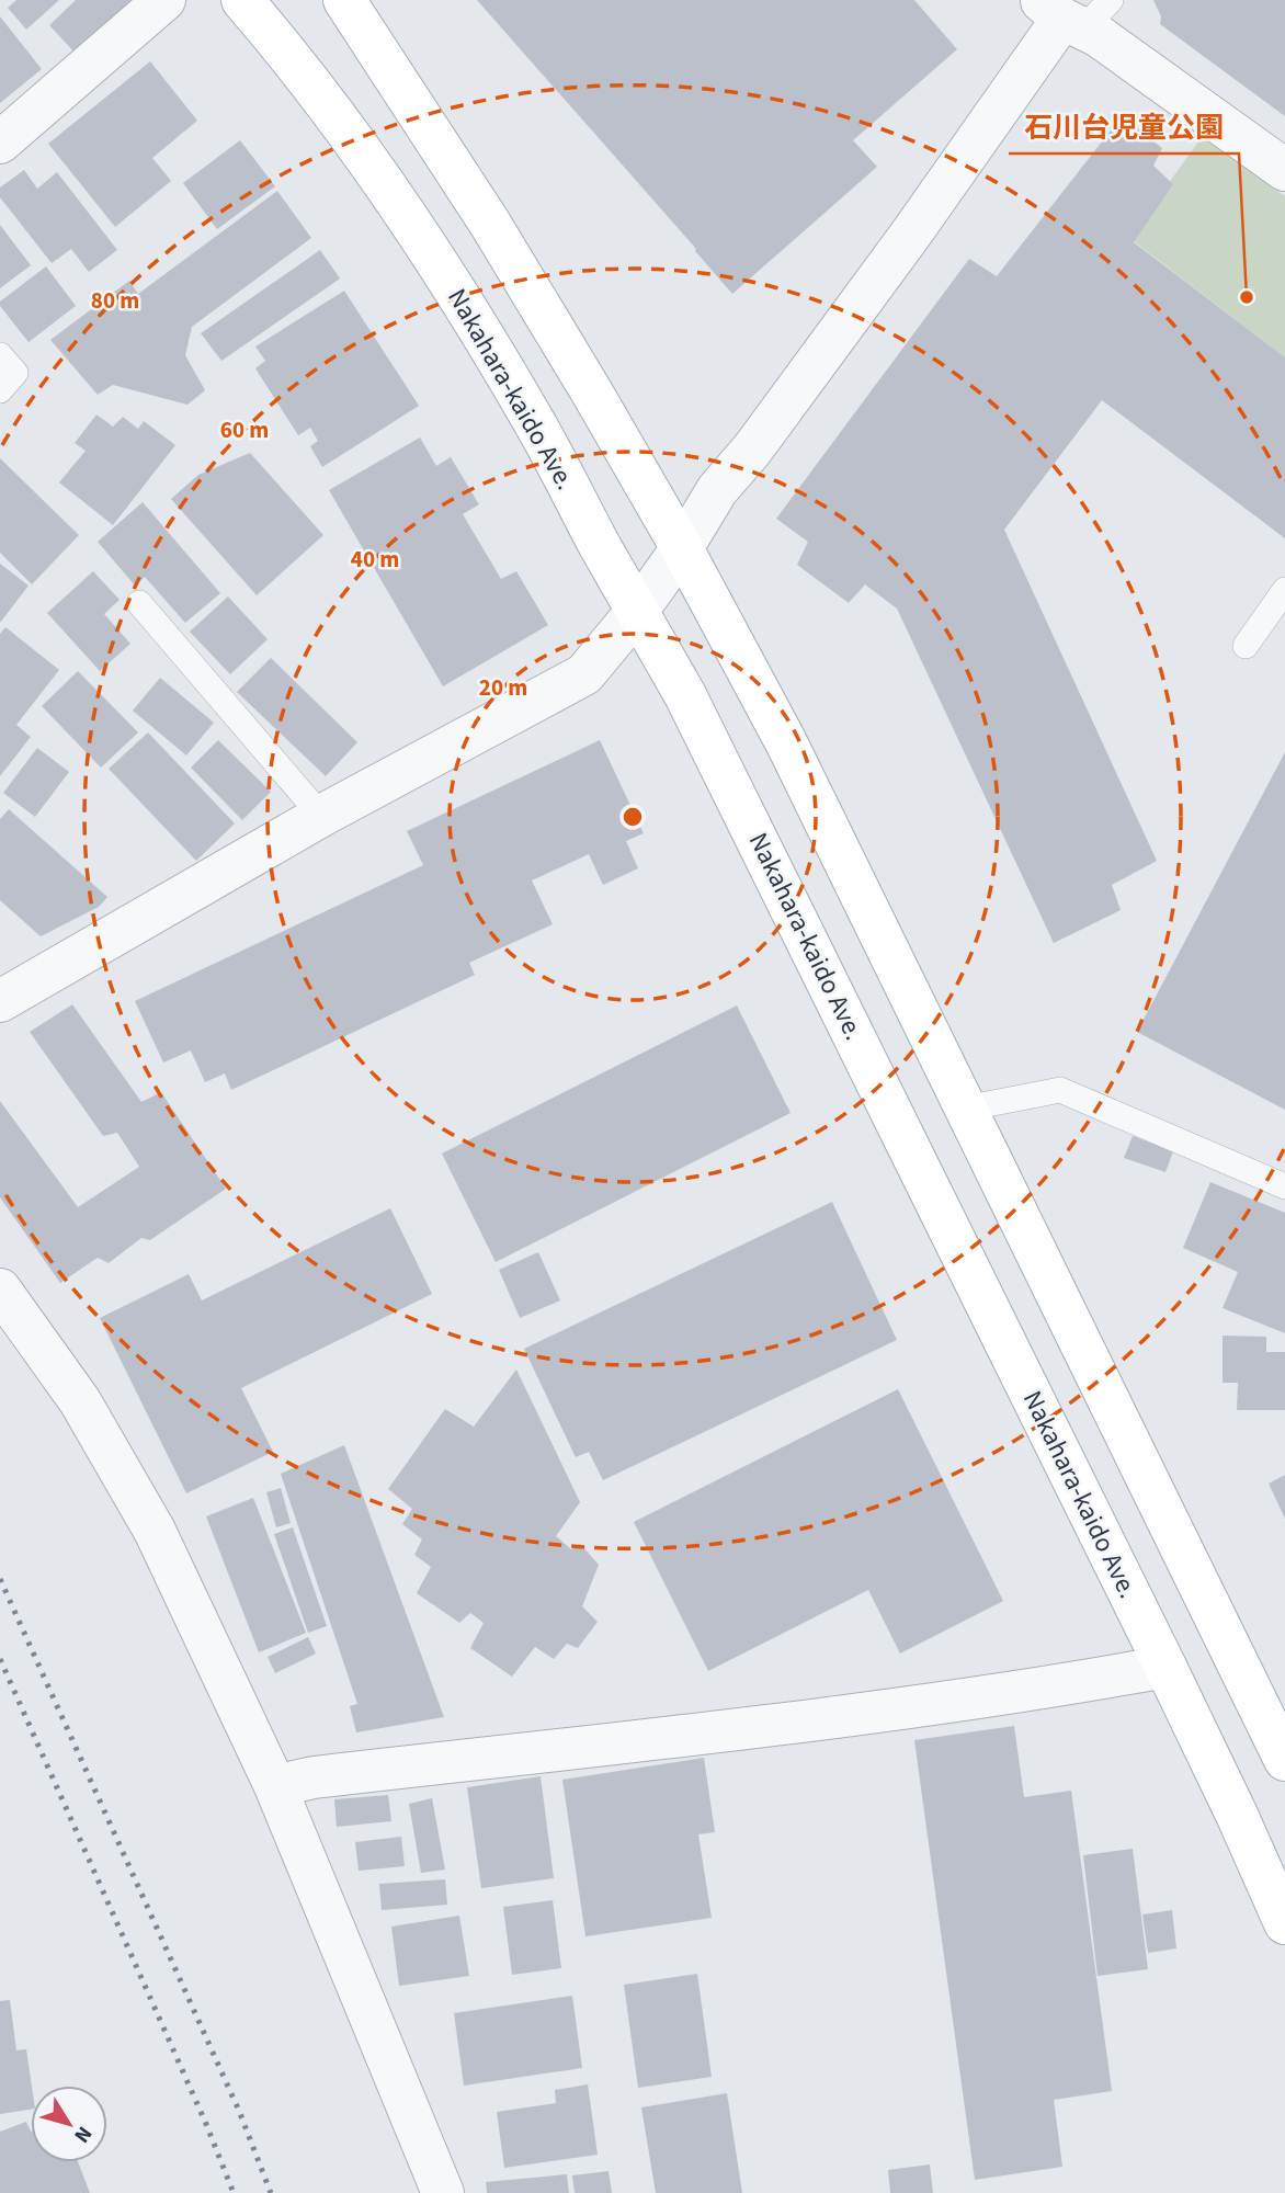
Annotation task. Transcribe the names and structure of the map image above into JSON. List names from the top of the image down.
{
  "streets": {
    "main road": ["Nakahara-kaido Ave."]
  },
  "places": ["石川台児童公園"],
  "north": "bottom right",
  "rings": [
    "80 m",
    "60 m",
    "40 m",
    "20 m"
  ]
}
